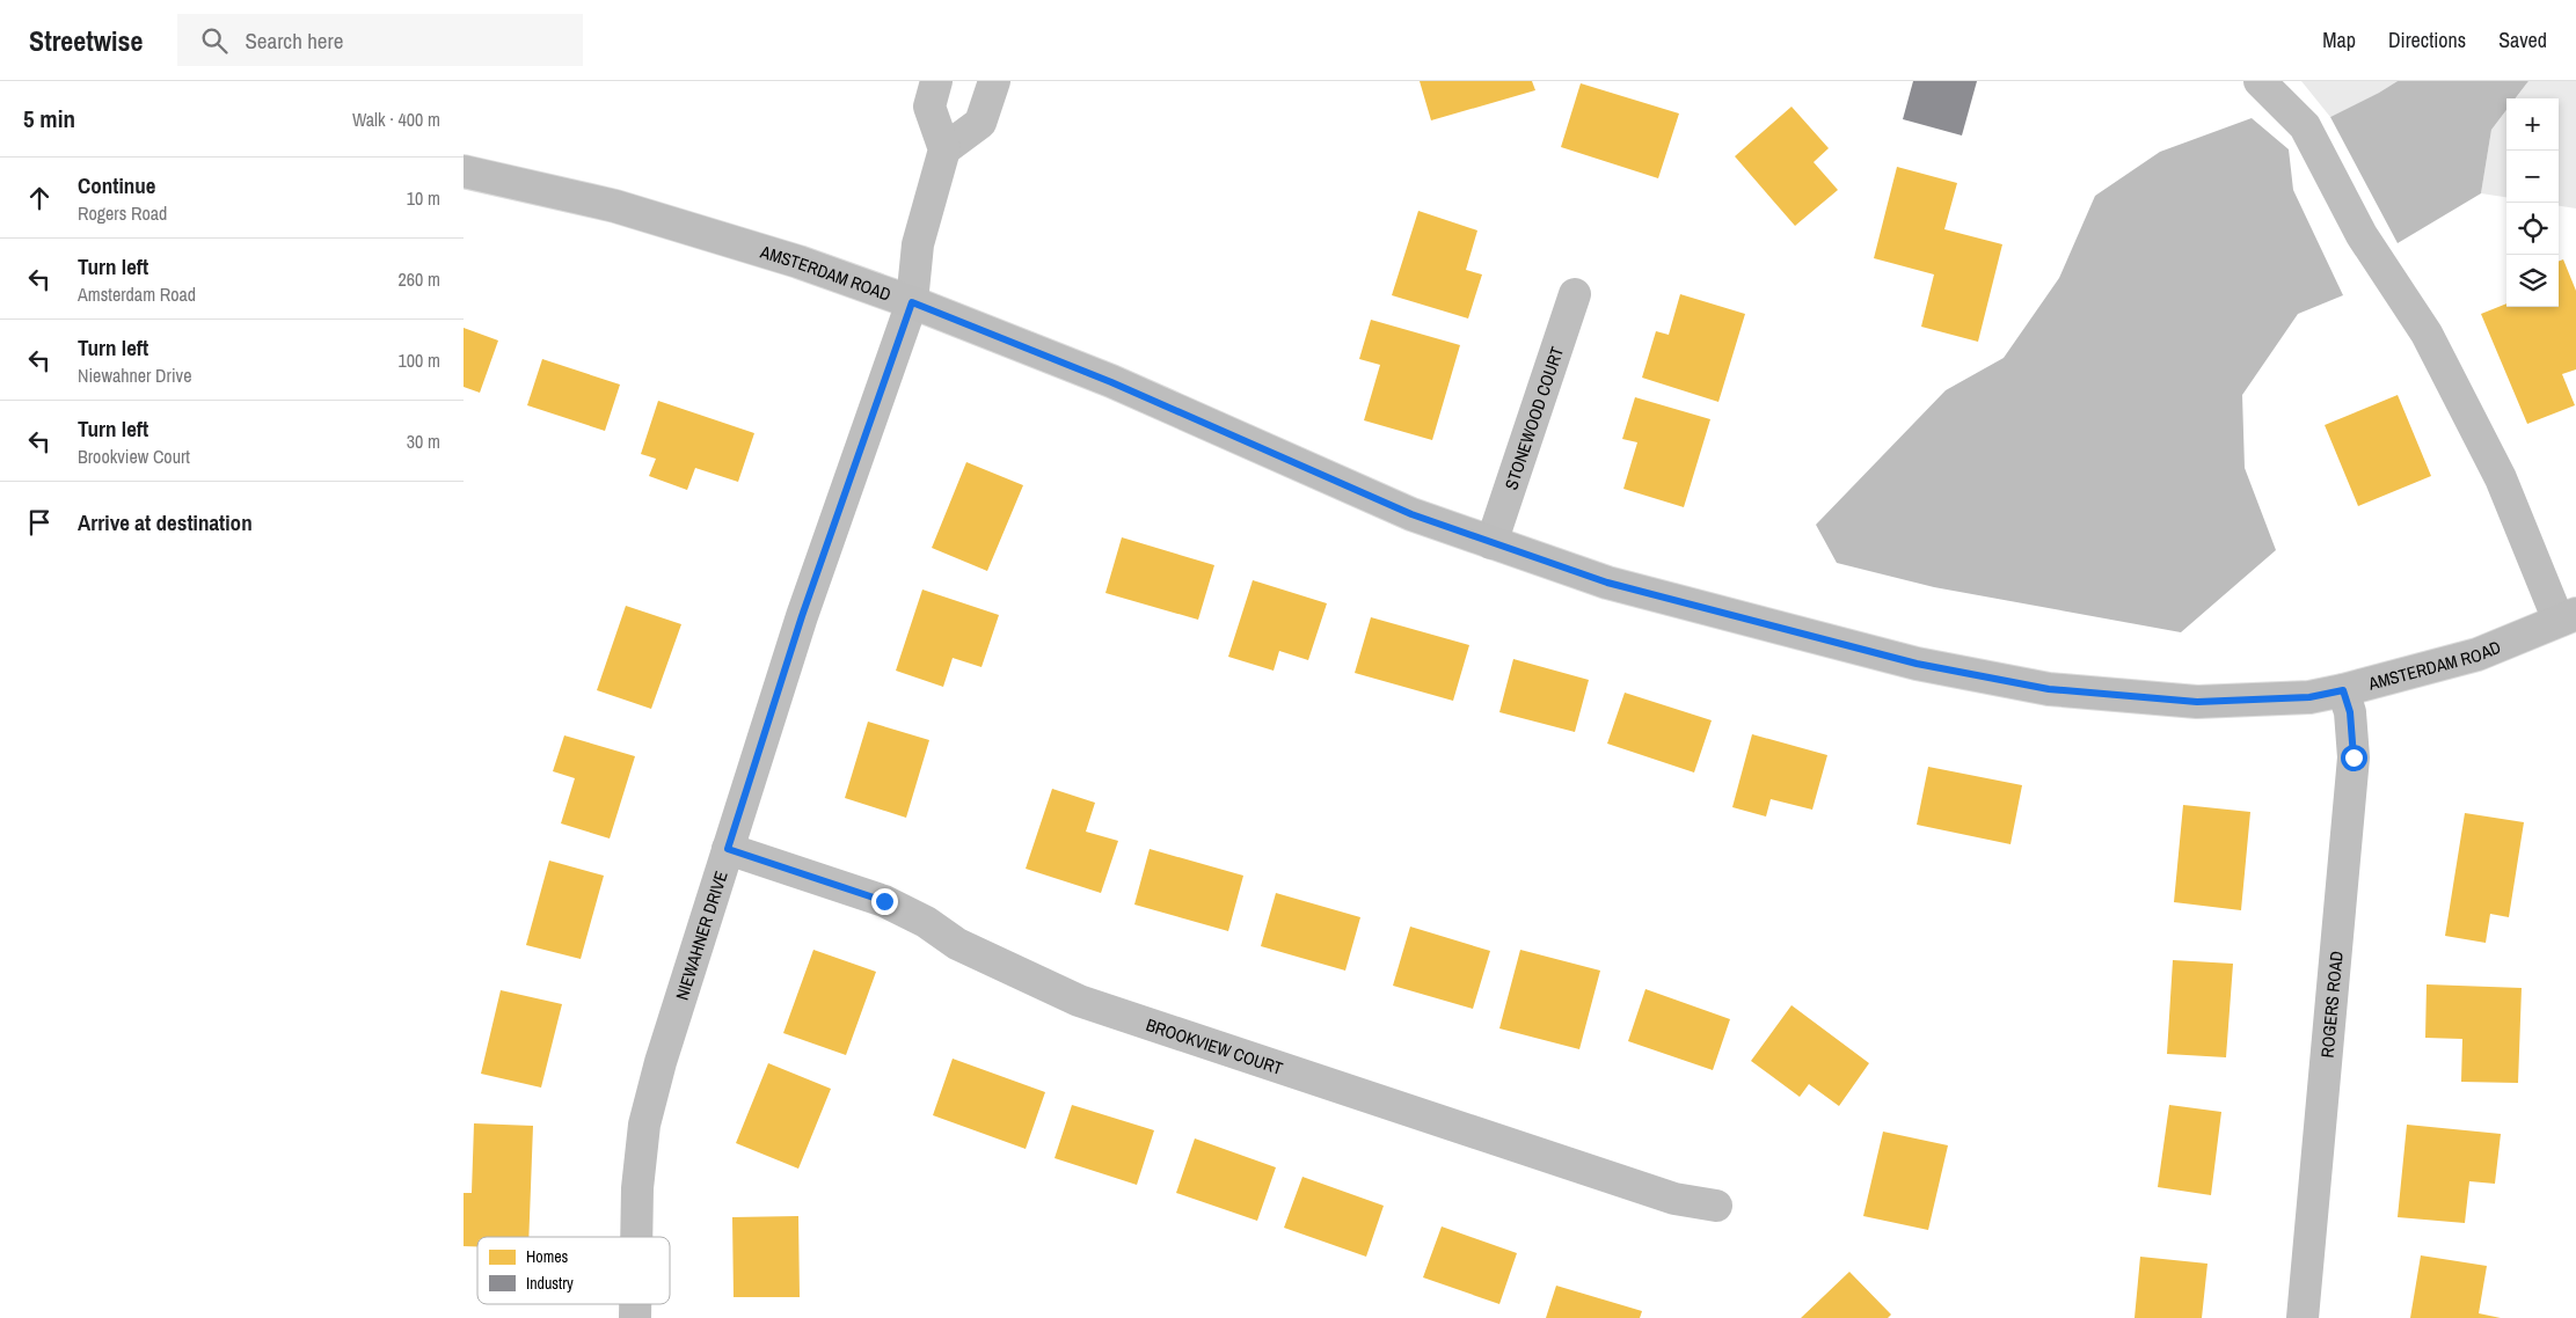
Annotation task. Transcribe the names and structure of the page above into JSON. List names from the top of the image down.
{
  "streets": {
    "main road": ["AMSTERDAM ROAD"],
    "street": [
      "STONEWOOD COURT",
      "NIEWAHNER DRIVE",
      "ROGERS ROAD",
      "BROOKVIEW COURT"
    ]
  },
  "crossings": [
    ["AMSTERDAM ROAD", "STONEWOOD COURT"],
    ["AMSTERDAM ROAD", "NIEWAHNER DRIVE"],
    ["AMSTERDAM ROAD", "ROGERS ROAD"],
    ["NIEWAHNER DRIVE", "BROOKVIEW COURT"]
  ],
  "legend": ["Homes", "Industry"],
  "page": {
    "header": "Streetwise",
    "search": "Search here",
    "nav": ["Map", "Directions", "Saved"],
    "heading": ["5 min", "Walk · 400 m"],
    "map_buttons": ["+", "−"],
    "list": [
      ["Continue", "Rogers Road", "10 m"],
      ["Turn left", "Amsterdam Road", "260 m"],
      ["Turn left", "Niewahner Drive", "100 m"],
      ["Turn left", "Brookview Court", "30 m"],
      "Arrive at destination"
    ]
  }
}
